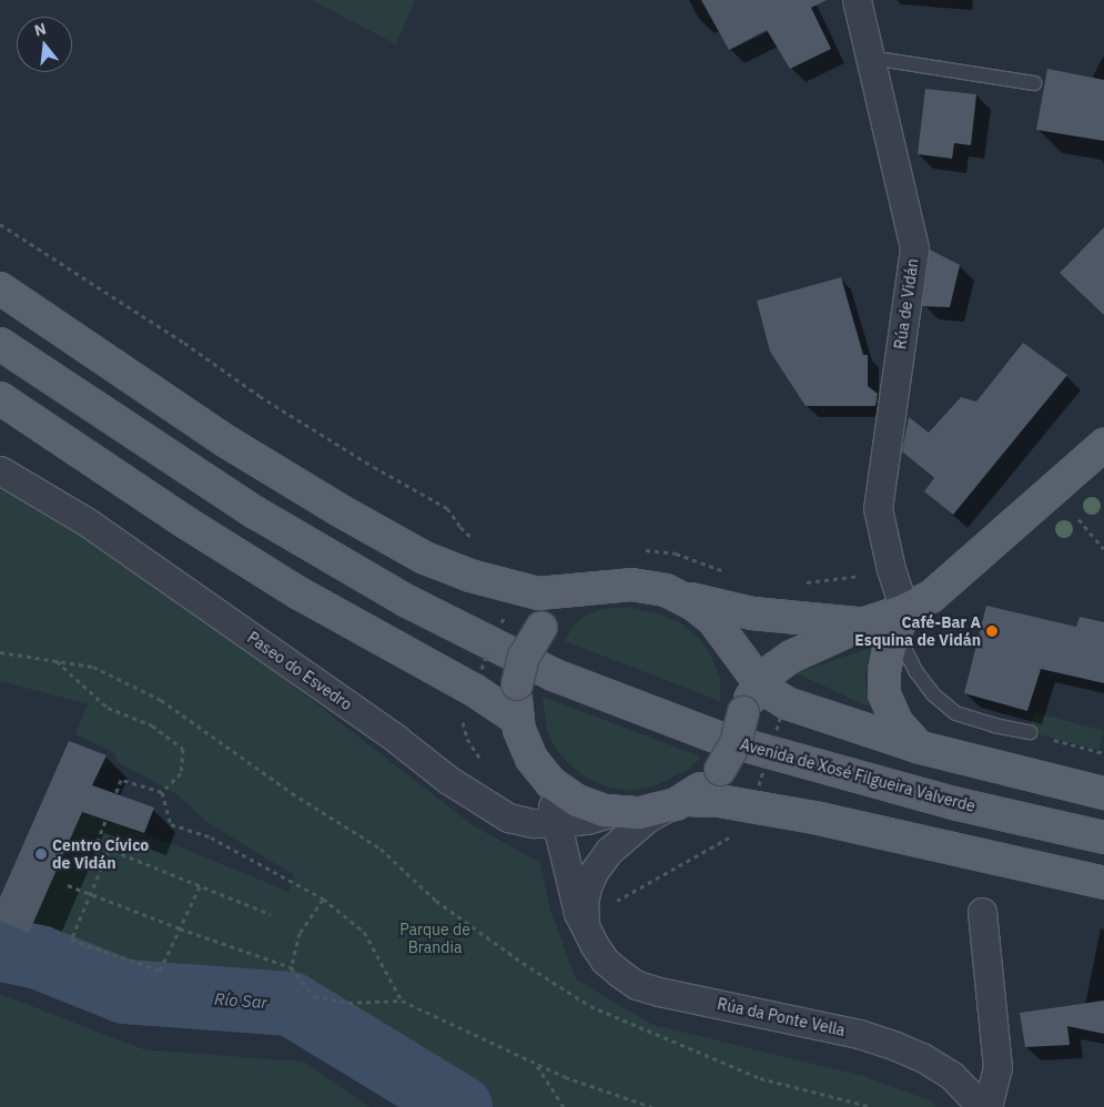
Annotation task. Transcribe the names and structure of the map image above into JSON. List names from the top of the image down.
{
  "streets": {
    "main road": ["Avenida de Xosé Filgueira Valverde"],
    "street": ["Rúa de Vidán", "Paseo do Esvedro", "Rúa da Ponte Vella"]
  },
  "crossings": [
    ["Paseo do Esvedro", "Rúa da Ponte Vella"]
  ],
  "water": ["Río Sar"],
  "parks": ["Parque de Brandia"],
  "places": ["Café-Bar A Esquina de Vidán", "Centro Cívico de Vidán"],
  "north": "top"
}
